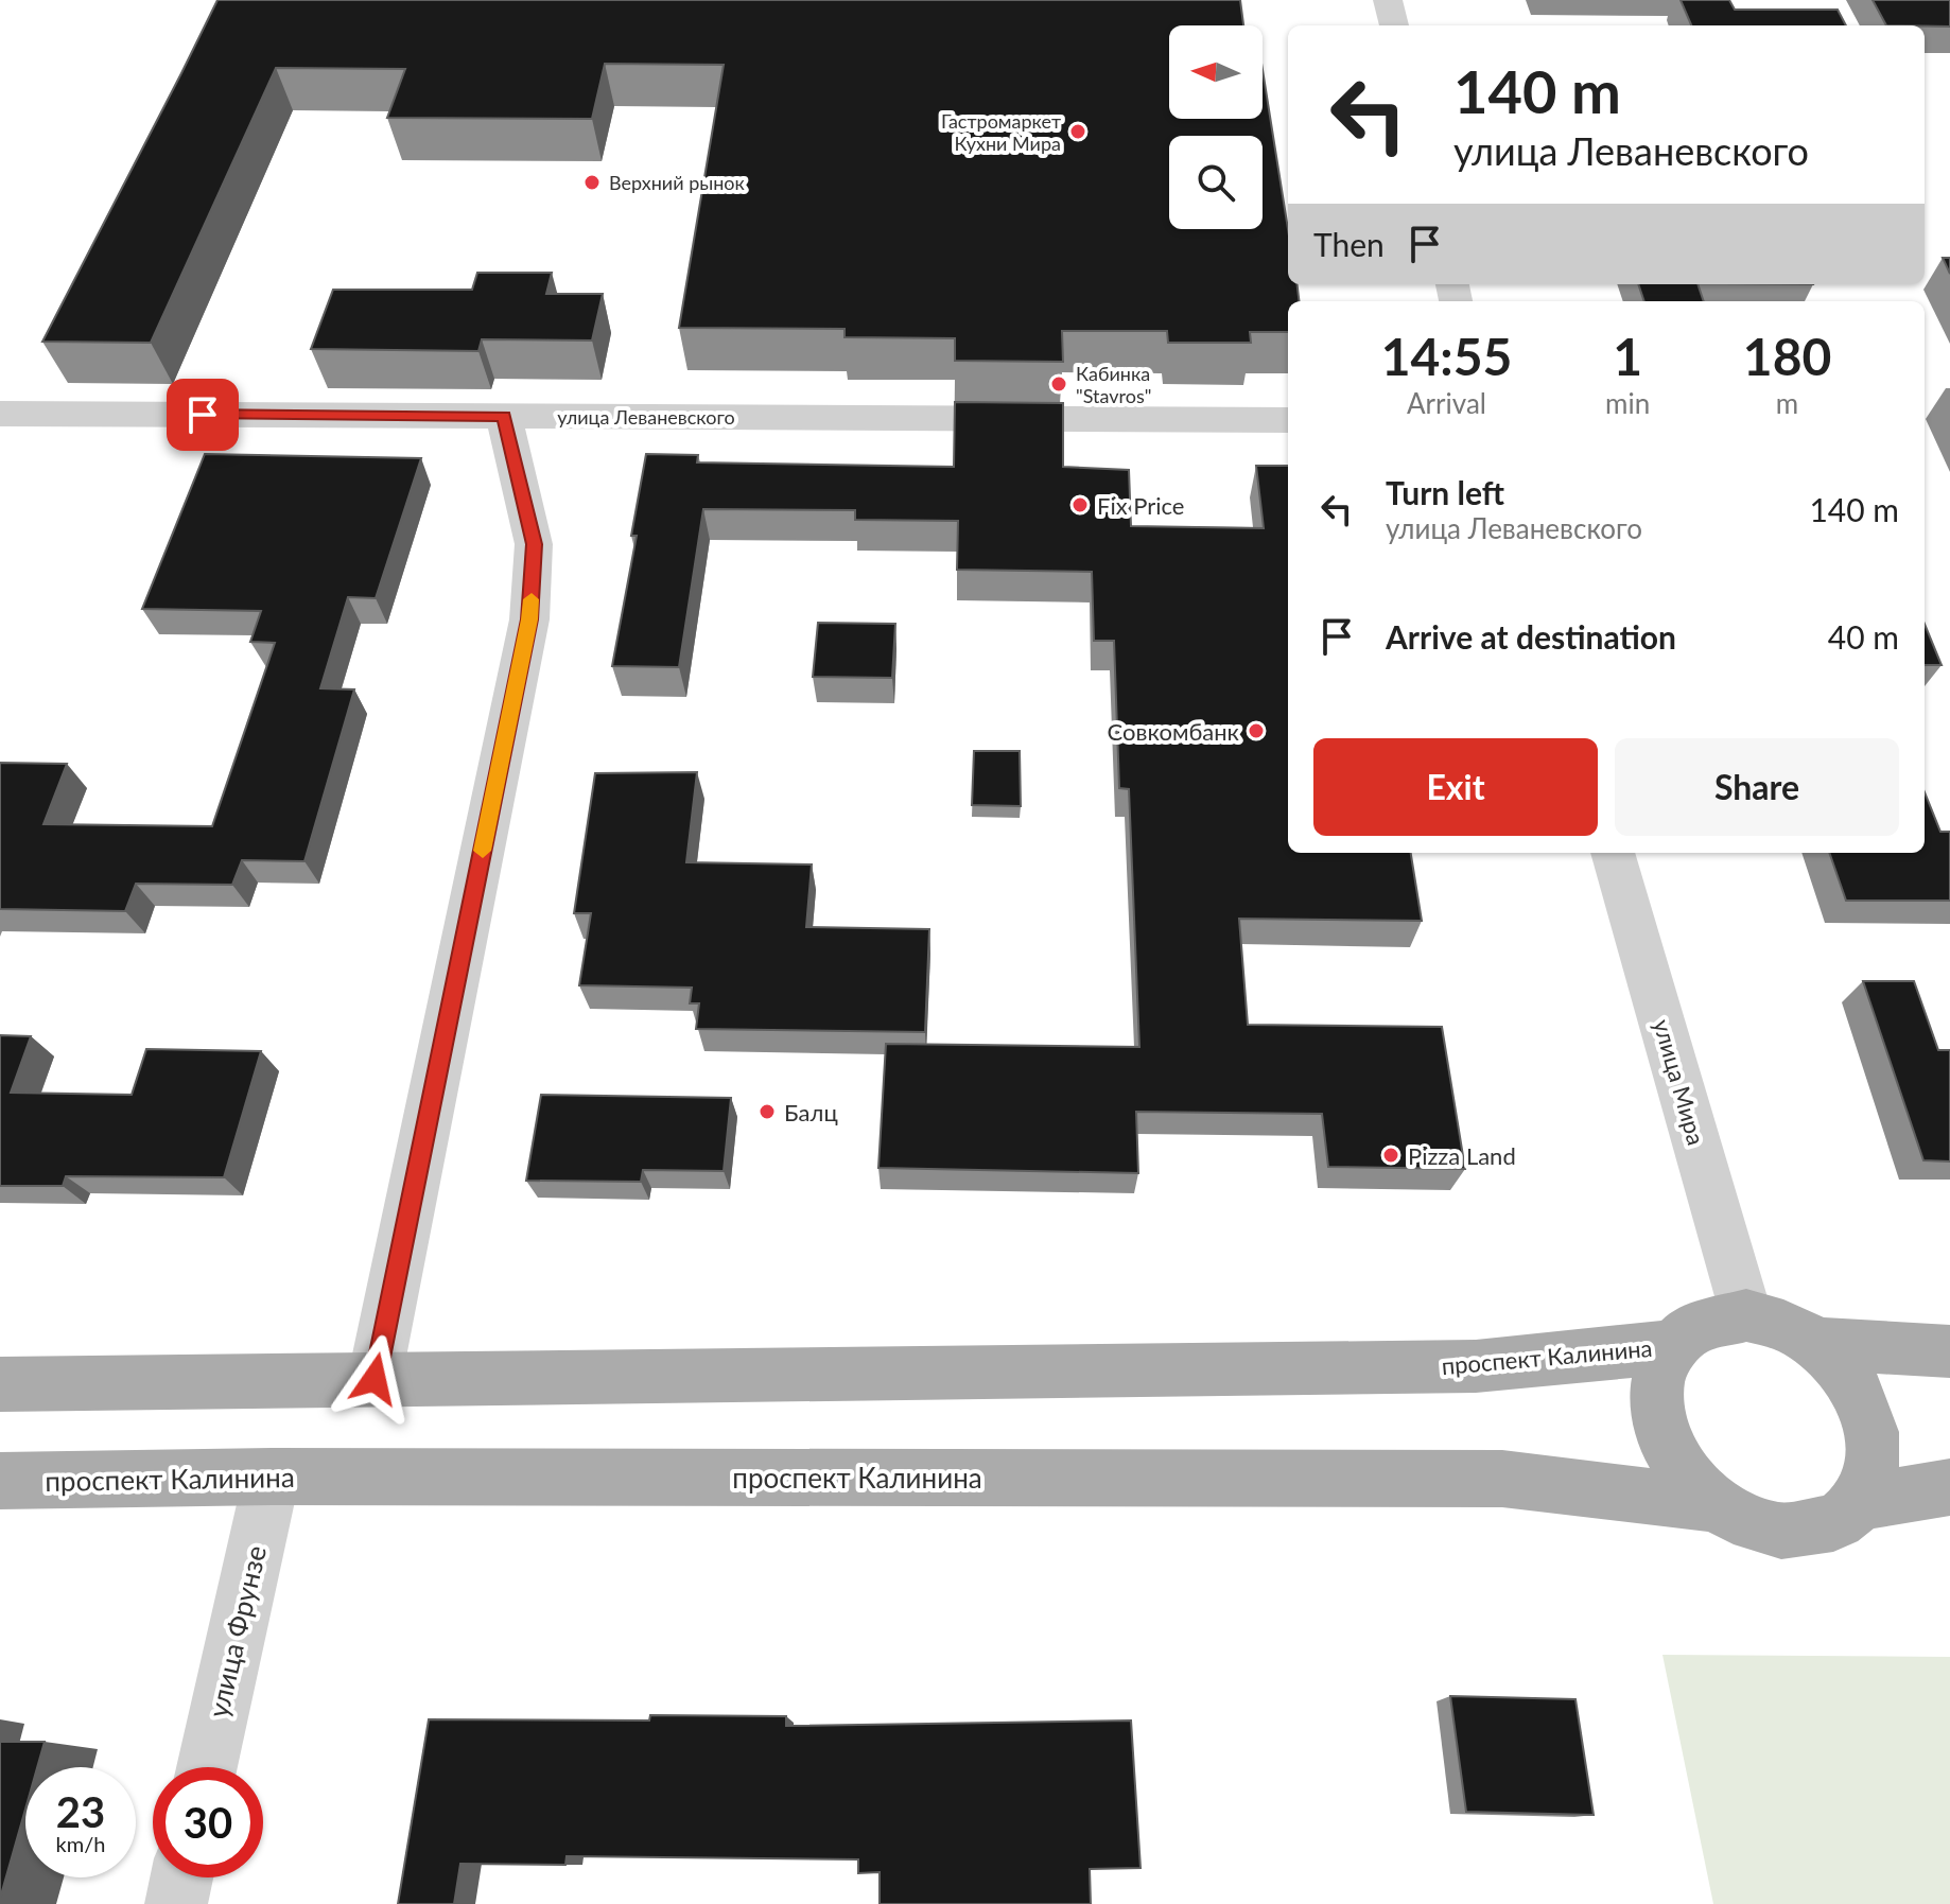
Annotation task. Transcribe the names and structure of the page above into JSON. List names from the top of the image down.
{
  "streets": {
    "main road": ["проспект Калинина"],
    "street": ["улица Леваневского", "улица Мира", "улица Фрунзе"]
  },
  "crossings": [
    ["улица Мира", "проспект Калинина"],
    ["проспект Калинина", "улица Фрунзе"]
  ],
  "places": [
    "Гастромаркет Кухни Мира",
    "Верхний рынок",
    "Кабинка \"Stavros\"",
    "Fix Price",
    "Совкомбанк",
    "Балц",
    "Pizza Land"
  ],
  "north": "left",
  "page": {
    "turn": ["140 m", "улица Леваневского"],
    "then": "Then",
    "eta": [
      "14:55",
      "Arrival",
      "1",
      "min",
      "180",
      "m"
    ],
    "list": [
      {
        "name": "Turn left",
        "note": "улица Леваневского",
        "value": "140 m"
      },
      {
        "name": "Arrive at destination",
        "value": "40 m"
      }
    ],
    "buttons": ["Exit", "Share"],
    "speed": "23 km/h",
    "limit": "30"
  }
}
